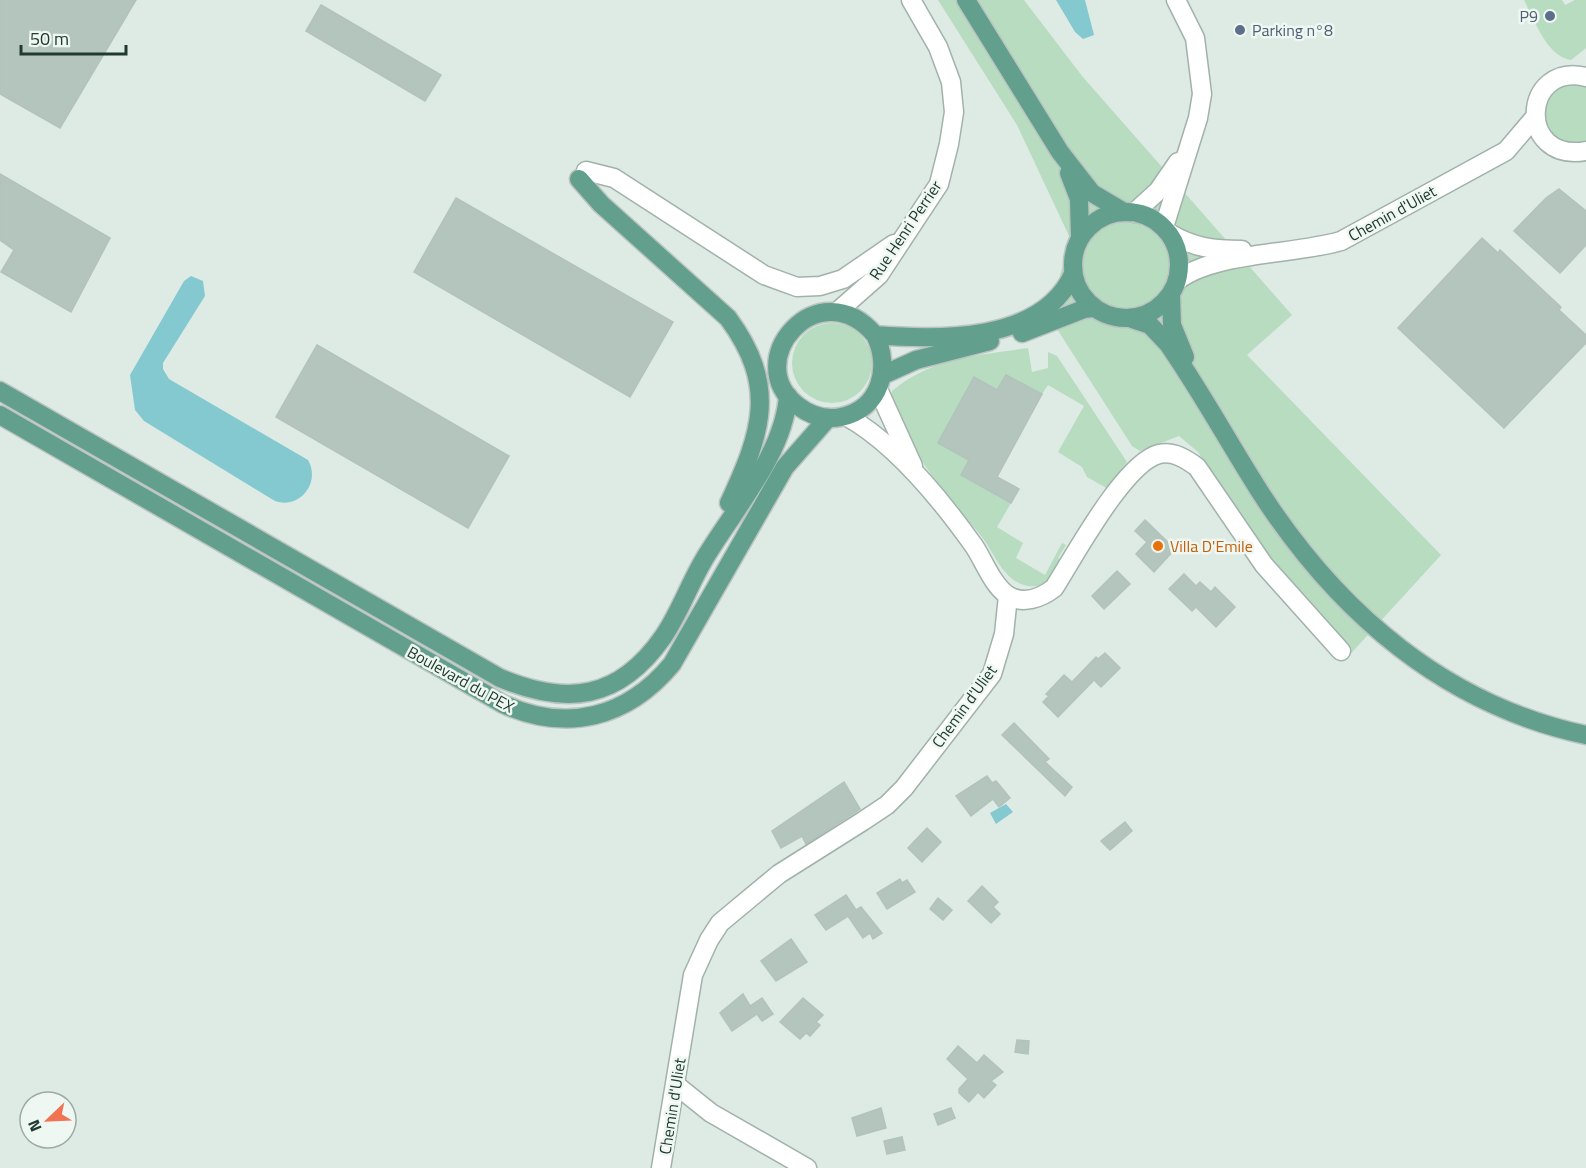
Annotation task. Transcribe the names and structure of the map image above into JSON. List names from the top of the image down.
{
  "streets": {
    "main road": ["Boulevard du PEX"],
    "street": ["Chemin d'Uliet", "Rue Henri Perrier"]
  },
  "crossings": [
    ["Rue Henri Perrier", "Boulevard du PEX"]
  ],
  "places": ["P9", "Parking n°8", "Villa D'Emile"],
  "scale_bar": "50 m",
  "north": "bottom left"
}
